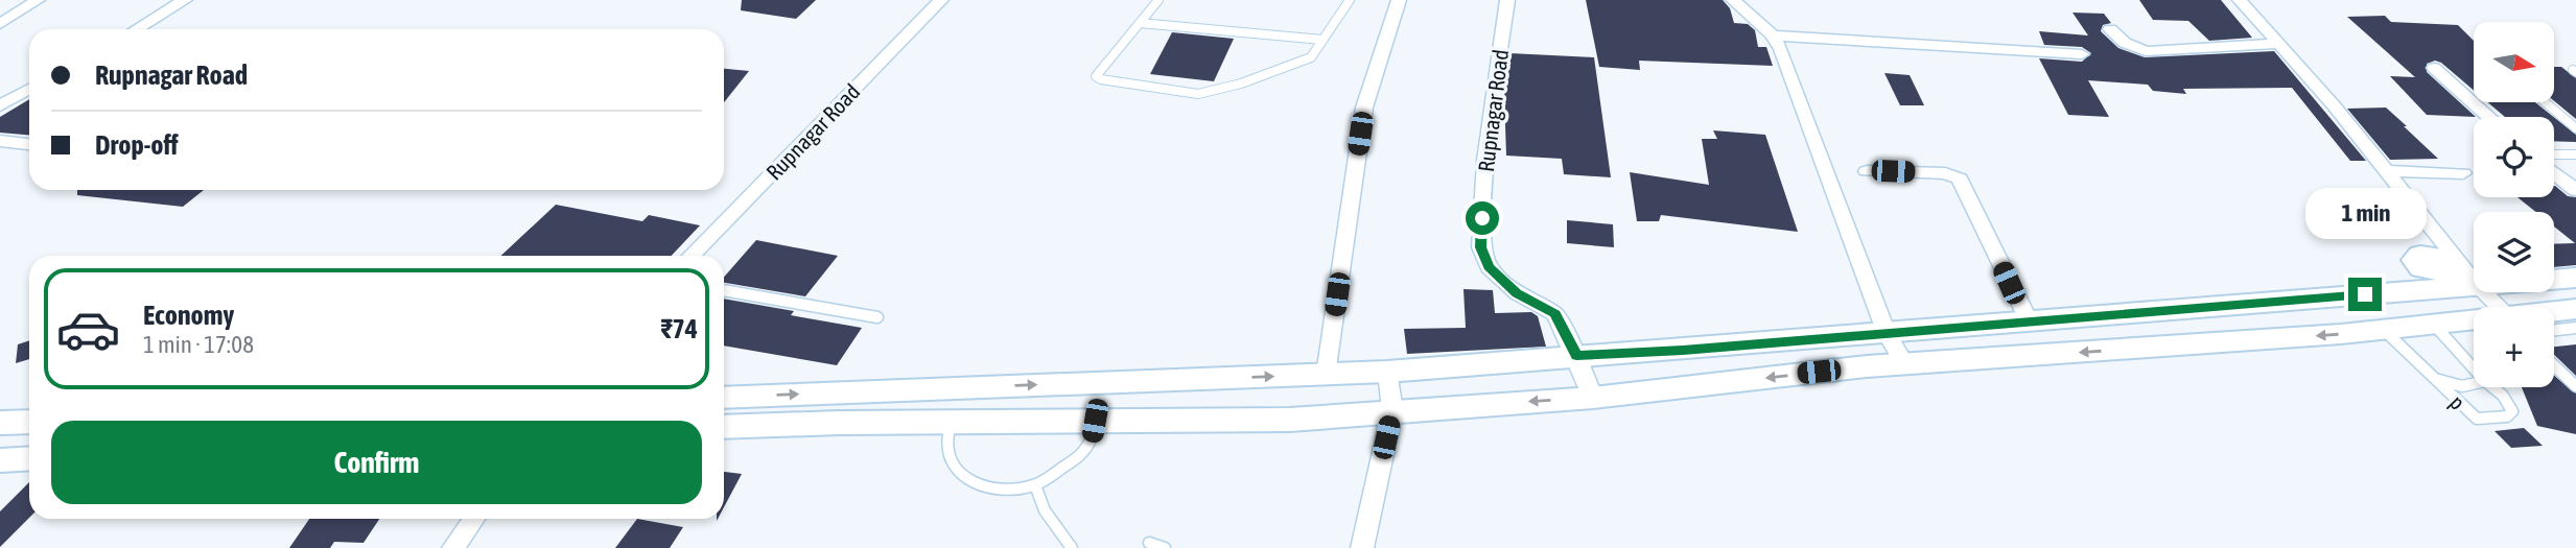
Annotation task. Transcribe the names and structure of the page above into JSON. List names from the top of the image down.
{
  "streets": {
    "street": ["Rupnagar Road"],
    "lane": ["p"]
  },
  "north": "right",
  "page": {
    "map_buttons": "+",
    "banner": ["Rupnagar Road", "Drop-off"],
    "bubble": "1 min",
    "list": [
      {
        "name": "Economy",
        "note": "1 min · 17:08",
        "value": "₹74"
      }
    ],
    "buttons": "Confirm"
  }
}
